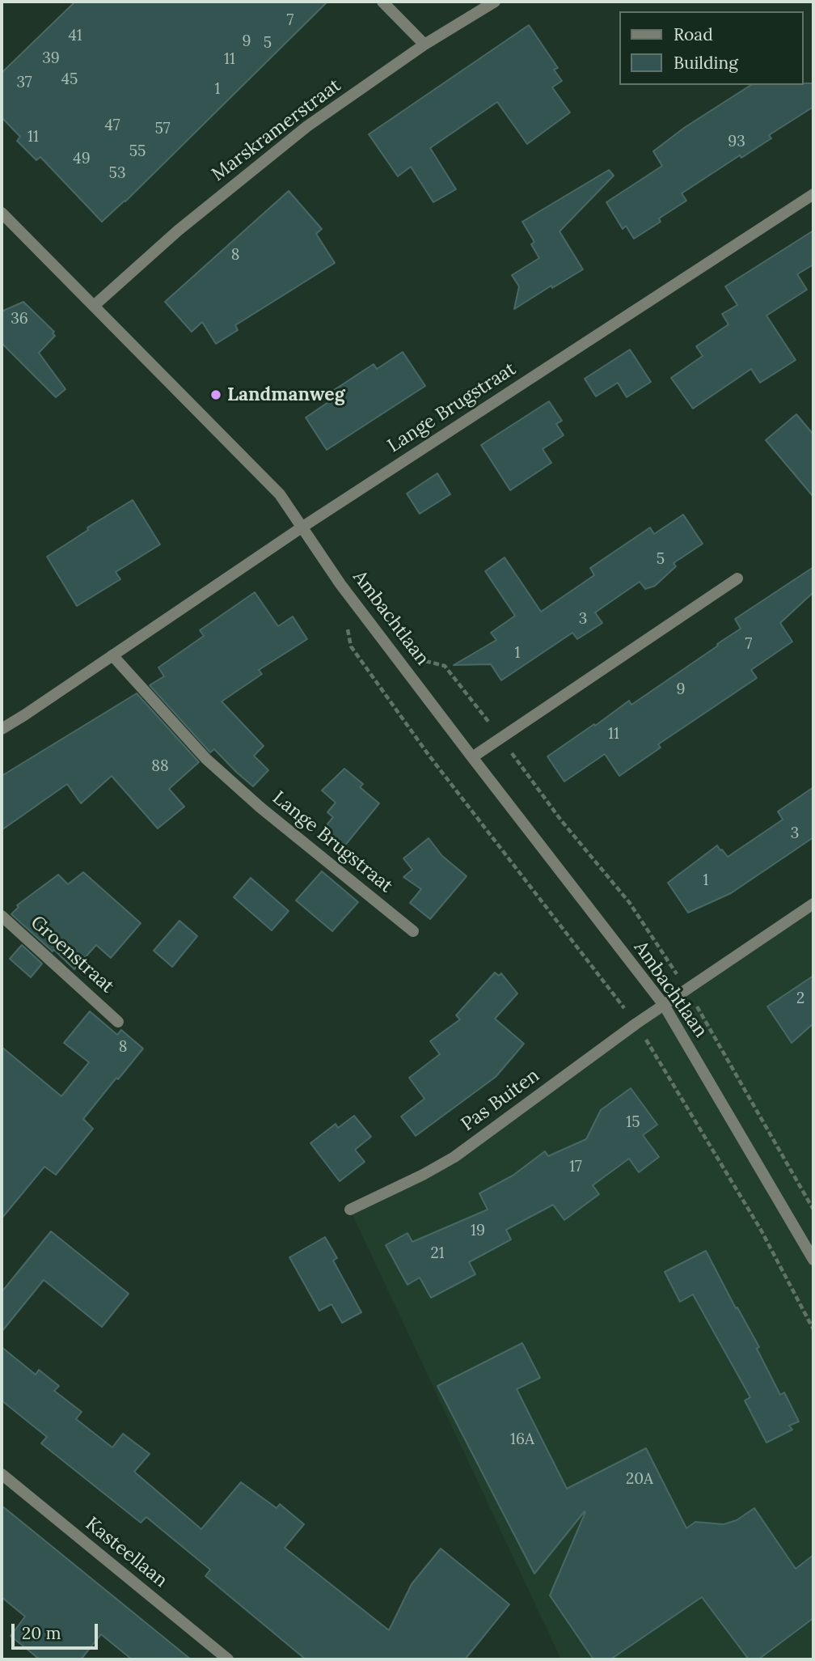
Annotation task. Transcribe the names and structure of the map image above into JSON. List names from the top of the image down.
{
  "streets": {
    "street": [
      "Marskramerstraat",
      "Lange Brugstraat",
      "Ambachtlaan",
      "Groenstraat",
      "Pas Buiten",
      "Kasteellaan"
    ]
  },
  "crossings": [
    ["Lange Brugstraat", "Ambachtlaan"],
    ["Ambachtlaan", "Pas Buiten"]
  ],
  "places": ["Landmanweg"],
  "house_numbers": [
    "7",
    "41",
    "9",
    "5",
    "39",
    "11",
    "45",
    "37",
    "1",
    "47",
    "57",
    "11",
    "93",
    "55",
    "49",
    "53",
    "8",
    "36",
    "5",
    "3",
    "7",
    "1",
    "9",
    "11",
    "88",
    "3",
    "1",
    "2",
    "8",
    "15",
    "17",
    "19",
    "21",
    "16A",
    "20A"
  ],
  "legend": ["Road", "Building"],
  "scale_bar": "20 m"
}
